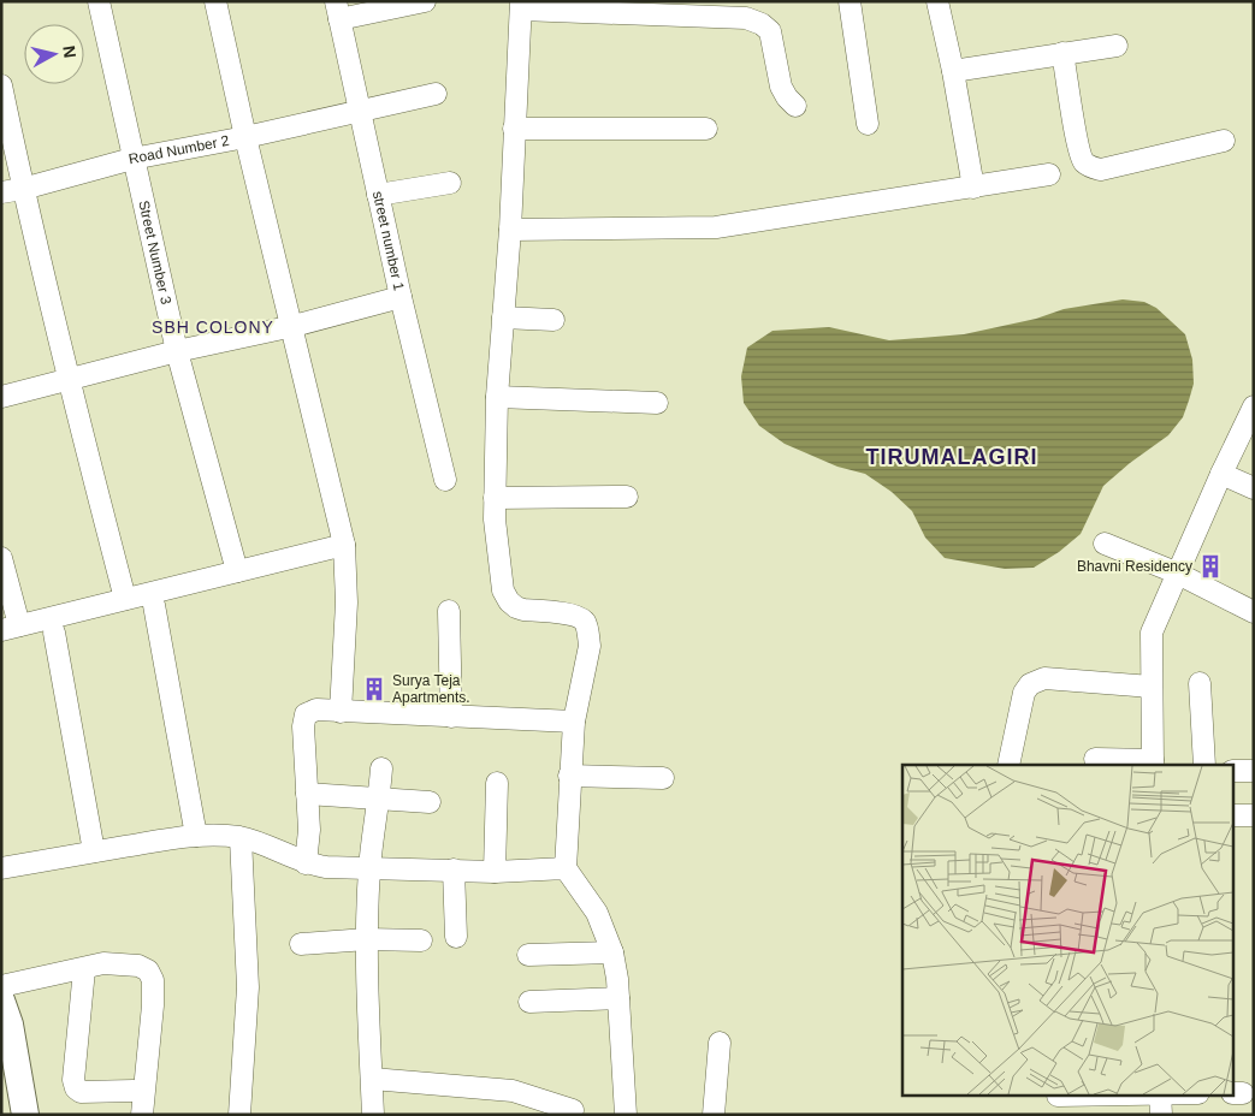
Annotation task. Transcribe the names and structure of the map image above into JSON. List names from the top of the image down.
{
  "streets": {
    "street": ["Road Number 2", "street number 1", "Street Number 3"]
  },
  "crossings": [
    ["Road Number 2", "street number 1"],
    ["Road Number 2", "Street Number 3"]
  ],
  "districts": ["SBH COLONY", "TIRUMALAGIRI"],
  "places": {
    "building": ["Bhavni Residency", "Surya Teja Apartments."]
  },
  "north": "right"
}
